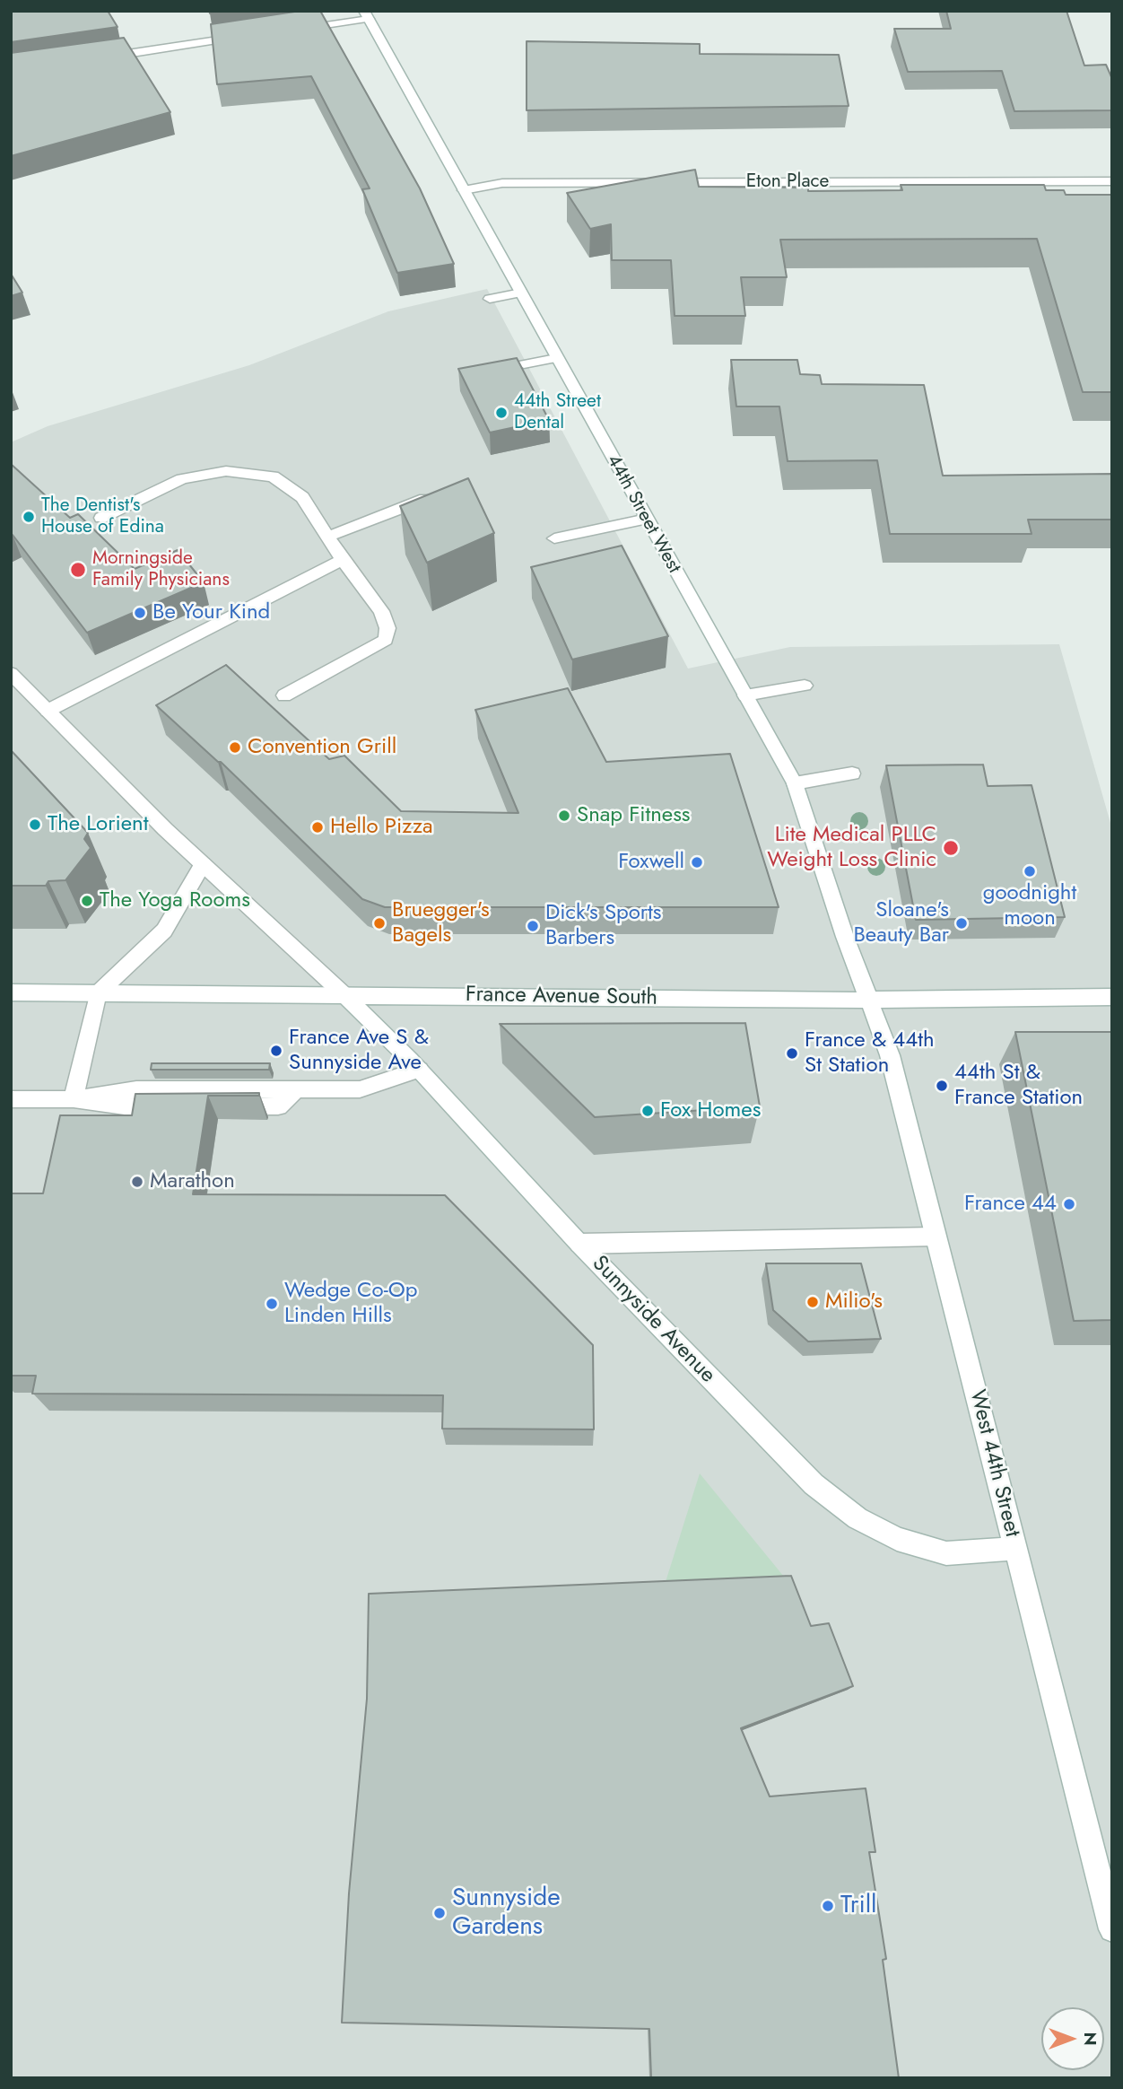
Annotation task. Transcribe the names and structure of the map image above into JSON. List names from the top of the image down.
{
  "streets": {
    "street": [
      "Eton Place",
      "44th Street West",
      "France Avenue South",
      "Sunnyside Avenue",
      "West 44th Street"
    ]
  },
  "crossings": [
    ["Eton Place", "44th Street West"],
    ["44th Street West", "France Avenue South"],
    ["44th Street West", "West 44th Street"],
    ["France Avenue South", "Sunnyside Avenue"],
    ["France Avenue South", "West 44th Street"],
    ["Sunnyside Avenue", "West 44th Street"]
  ],
  "places": [
    "44th Street Dental",
    "The Dentist's House of Edina",
    "Morningside Family Physicians",
    "Be Your Kind",
    "Convention Grill",
    "Snap Fitness",
    "The Lorient",
    "Hello Pizza",
    "Lite Medical PLLC Weight Loss Clinic",
    "Foxwell",
    "goodnight moon",
    "The Yoga Rooms",
    "Bruegger's Bagels",
    "Sloane's Beauty Bar",
    "Dick's Sports Barbers",
    "France Ave S & Sunnyside Ave",
    "France & 44th St Station",
    "44th St & France Station",
    "Fox Homes",
    "Marathon",
    "France 44",
    "Milio's",
    "Wedge Co-Op Linden Hills",
    "Trill",
    "Sunnyside Gardens"
  ],
  "north": "right"
}
